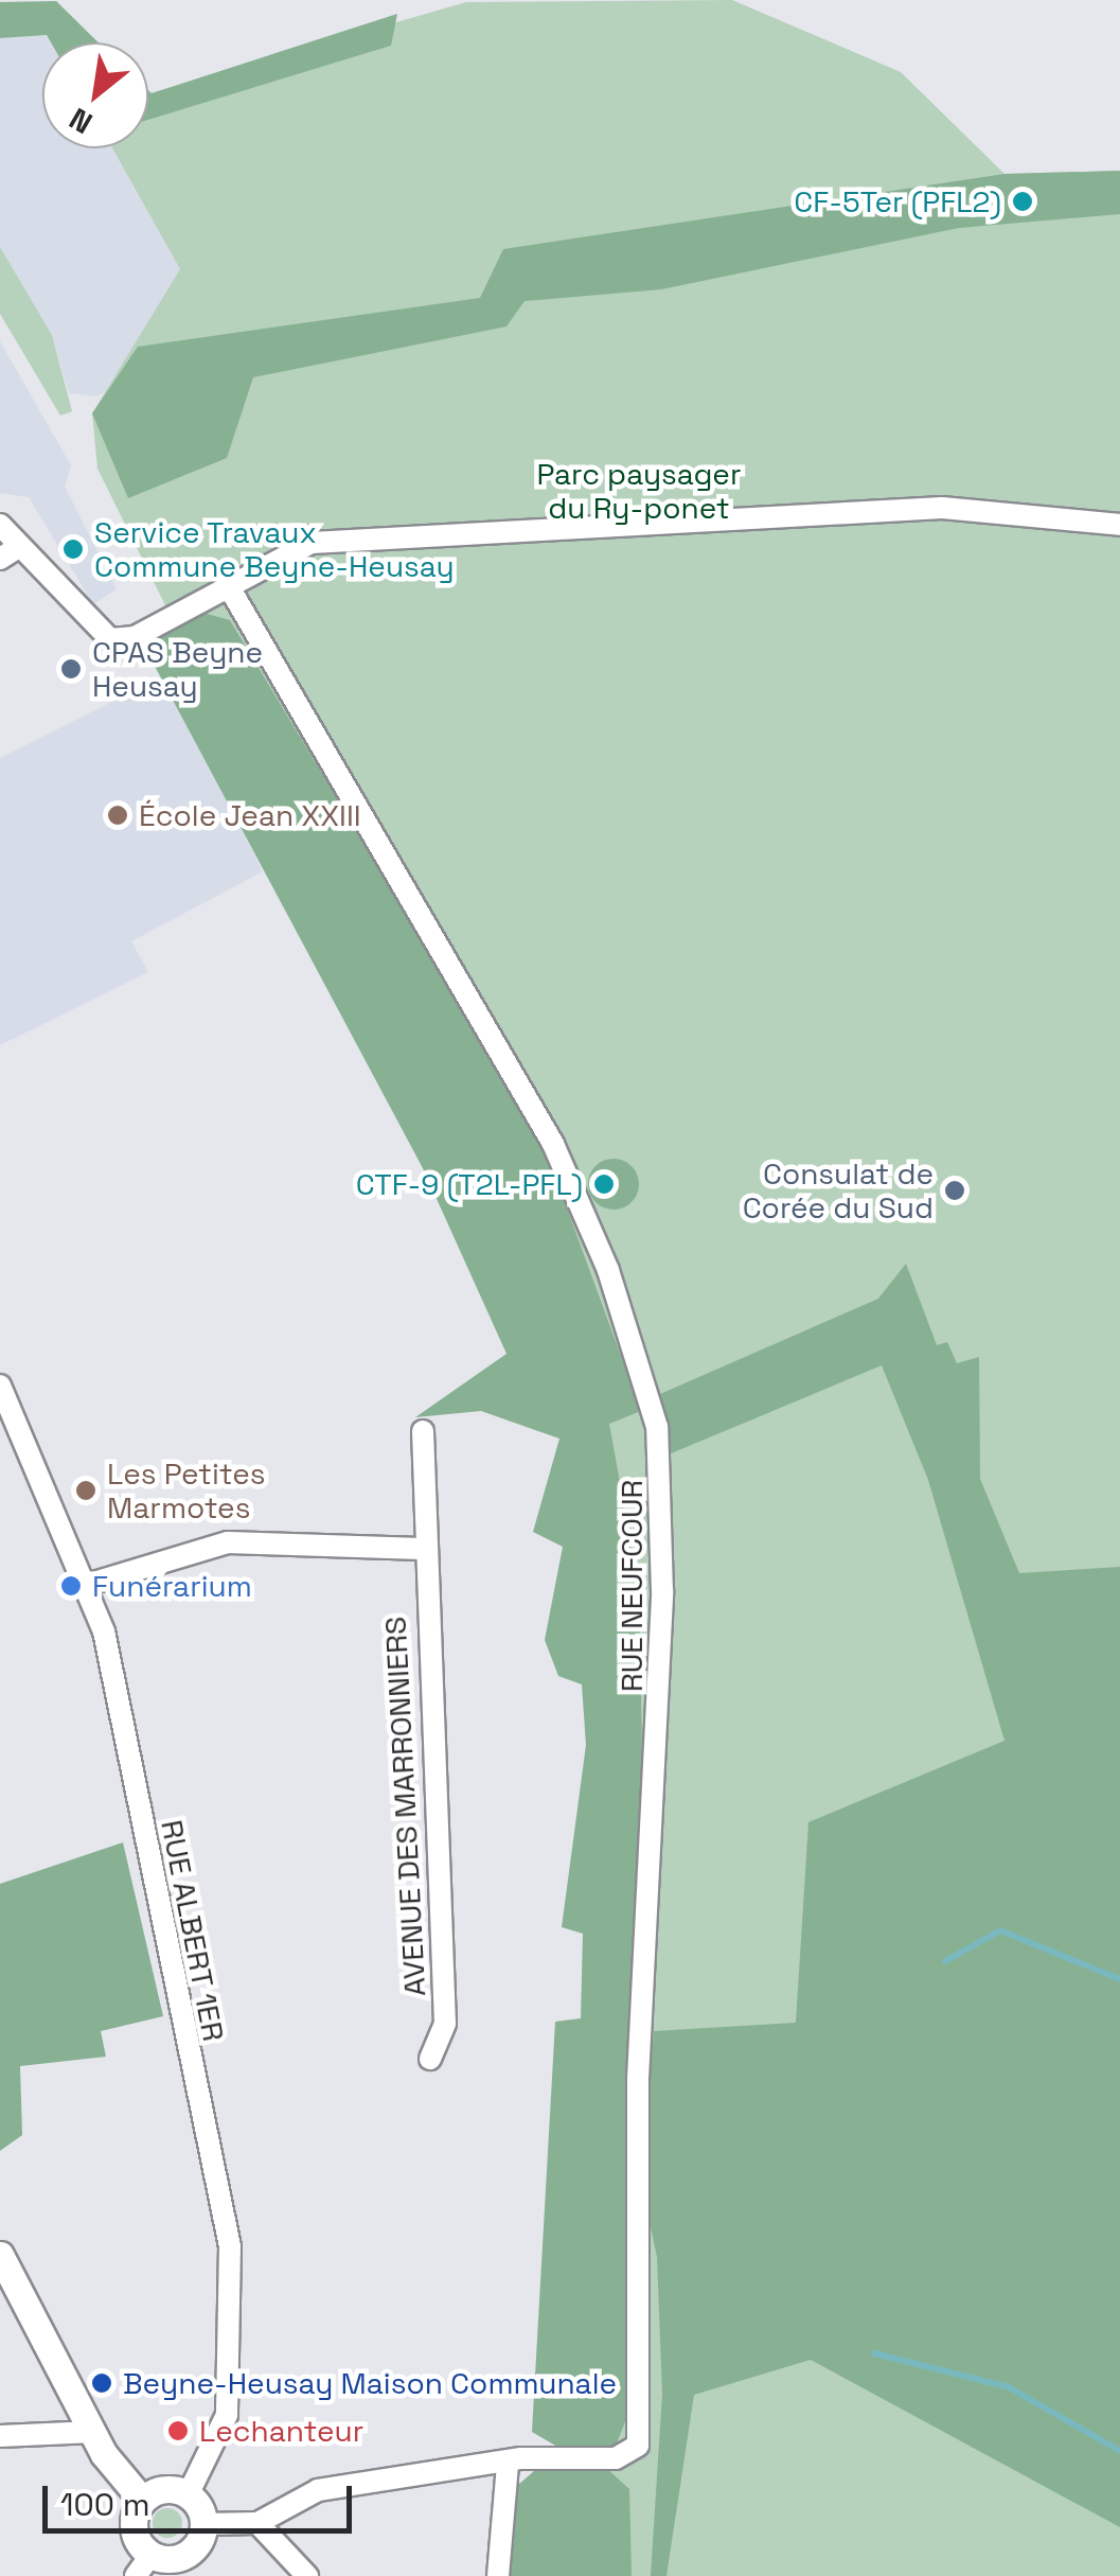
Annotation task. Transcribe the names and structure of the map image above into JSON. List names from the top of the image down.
{
  "streets": {
    "street": ["RUE NEUFCOUR", "AVENUE DES MARRONNIERS", "RUE ALBERT 1ER"]
  },
  "parks": ["Parc paysager du Ry-ponet"],
  "places": [
    "CF-5Ter (PFL2)",
    "Service Travaux Commune Beyne-Heusay",
    "CPAS Beyne Heusay",
    "École Jean XXIII",
    "CTF-9 (T2L-PFL)",
    "Consulat de Corée du Sud",
    "Les Petites Marmotes",
    "Funérarium",
    "Beyne-Heusay Maison Communale",
    "Lechanteur"
  ],
  "scale_bar": "100 m",
  "north": "bottom left"
}
